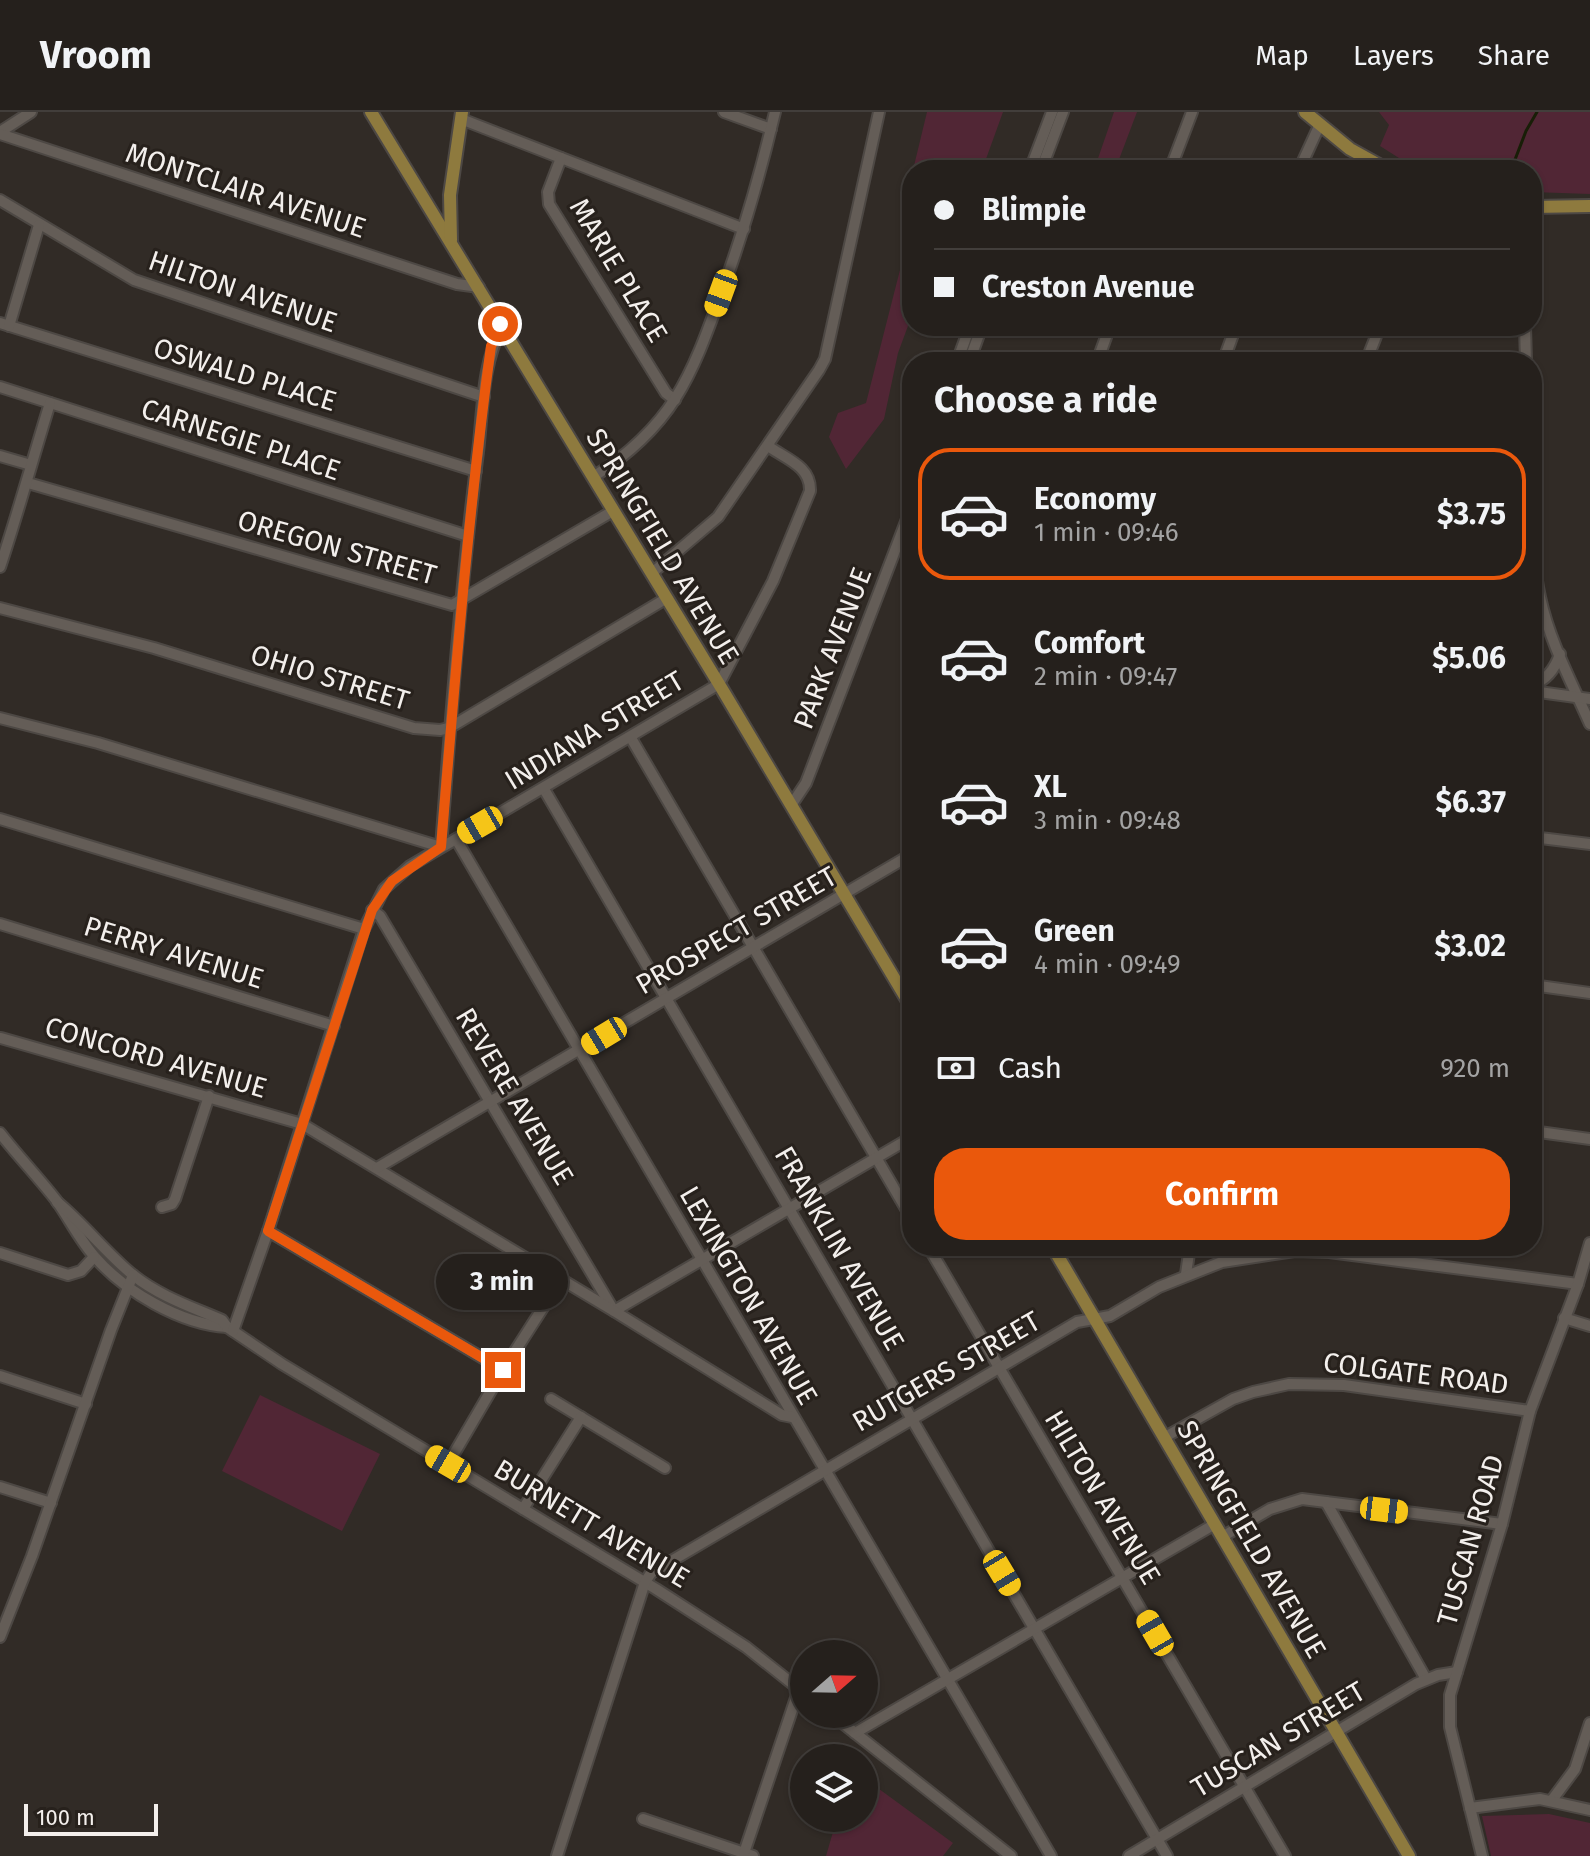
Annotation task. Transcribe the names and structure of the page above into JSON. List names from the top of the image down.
{
  "streets": {
    "main road": ["SPRINGFIELD AVENUE"],
    "street": [
      "MONTCLAIR AVENUE",
      "MARIE PLACE",
      "HILTON AVENUE",
      "OSWALD PLACE",
      "CARNEGIE PLACE",
      "OREGON STREET",
      "PARK AVENUE",
      "OHIO STREET",
      "INDIANA STREET",
      "PROSPECT STREET",
      "PERRY AVENUE",
      "CONCORD AVENUE",
      "REVERE AVENUE",
      "FRANKLIN AVENUE",
      "LEXINGTON AVENUE",
      "RUTGERS STREET",
      "COLGATE ROAD",
      "BURNETT AVENUE",
      "TUSCAN ROAD",
      "TUSCAN STREET"
    ]
  },
  "crossings": [
    ["MONTCLAIR AVENUE", "SPRINGFIELD AVENUE"],
    ["HILTON AVENUE", "RUTGERS STREET"],
    ["HILTON AVENUE", "TUSCAN STREET"],
    ["SPRINGFIELD AVENUE", "OREGON STREET"],
    ["SPRINGFIELD AVENUE", "PARK AVENUE"],
    ["SPRINGFIELD AVENUE", "INDIANA STREET"],
    ["SPRINGFIELD AVENUE", "PROSPECT STREET"],
    ["SPRINGFIELD AVENUE", "RUTGERS STREET"],
    ["SPRINGFIELD AVENUE", "COLGATE ROAD"],
    ["SPRINGFIELD AVENUE", "TUSCAN STREET"],
    ["INDIANA STREET", "PERRY AVENUE"],
    ["INDIANA STREET", "CONCORD AVENUE"],
    ["INDIANA STREET", "REVERE AVENUE"],
    ["INDIANA STREET", "FRANKLIN AVENUE"],
    ["INDIANA STREET", "LEXINGTON AVENUE"],
    ["INDIANA STREET", "BURNETT AVENUE"],
    ["PROSPECT STREET", "CONCORD AVENUE"],
    ["PROSPECT STREET", "REVERE AVENUE"],
    ["PROSPECT STREET", "FRANKLIN AVENUE"],
    ["PROSPECT STREET", "LEXINGTON AVENUE"],
    ["CONCORD AVENUE", "REVERE AVENUE"],
    ["CONCORD AVENUE", "LEXINGTON AVENUE"],
    ["FRANKLIN AVENUE", "RUTGERS STREET"],
    ["FRANKLIN AVENUE", "TUSCAN STREET"],
    ["LEXINGTON AVENUE", "RUTGERS STREET"],
    ["RUTGERS STREET", "BURNETT AVENUE"],
    ["RUTGERS STREET", "TUSCAN ROAD"],
    ["COLGATE ROAD", "TUSCAN ROAD"],
    ["TUSCAN ROAD", "TUSCAN STREET"]
  ],
  "scale_bar": "100 m",
  "north": "right",
  "page": {
    "header": "Vroom",
    "nav": ["Map", "Layers", "Share"],
    "banner": ["Blimpie", "Creston Avenue"],
    "heading": "Choose a ride",
    "list": [
      {
        "name": "Economy",
        "note": "1 min · 09:46",
        "value": "$3.75"
      },
      {
        "name": "Comfort",
        "note": "2 min · 09:47",
        "value": "$5.06"
      },
      {
        "name": "XL",
        "note": "3 min · 09:48",
        "value": "$6.37"
      },
      {
        "name": "Green",
        "note": "4 min · 09:49",
        "value": "$3.02"
      }
    ],
    "pay": ["Cash", "920 m"],
    "buttons": "Confirm",
    "bubble": "3 min",
    "scale": "100 m"
  }
}
